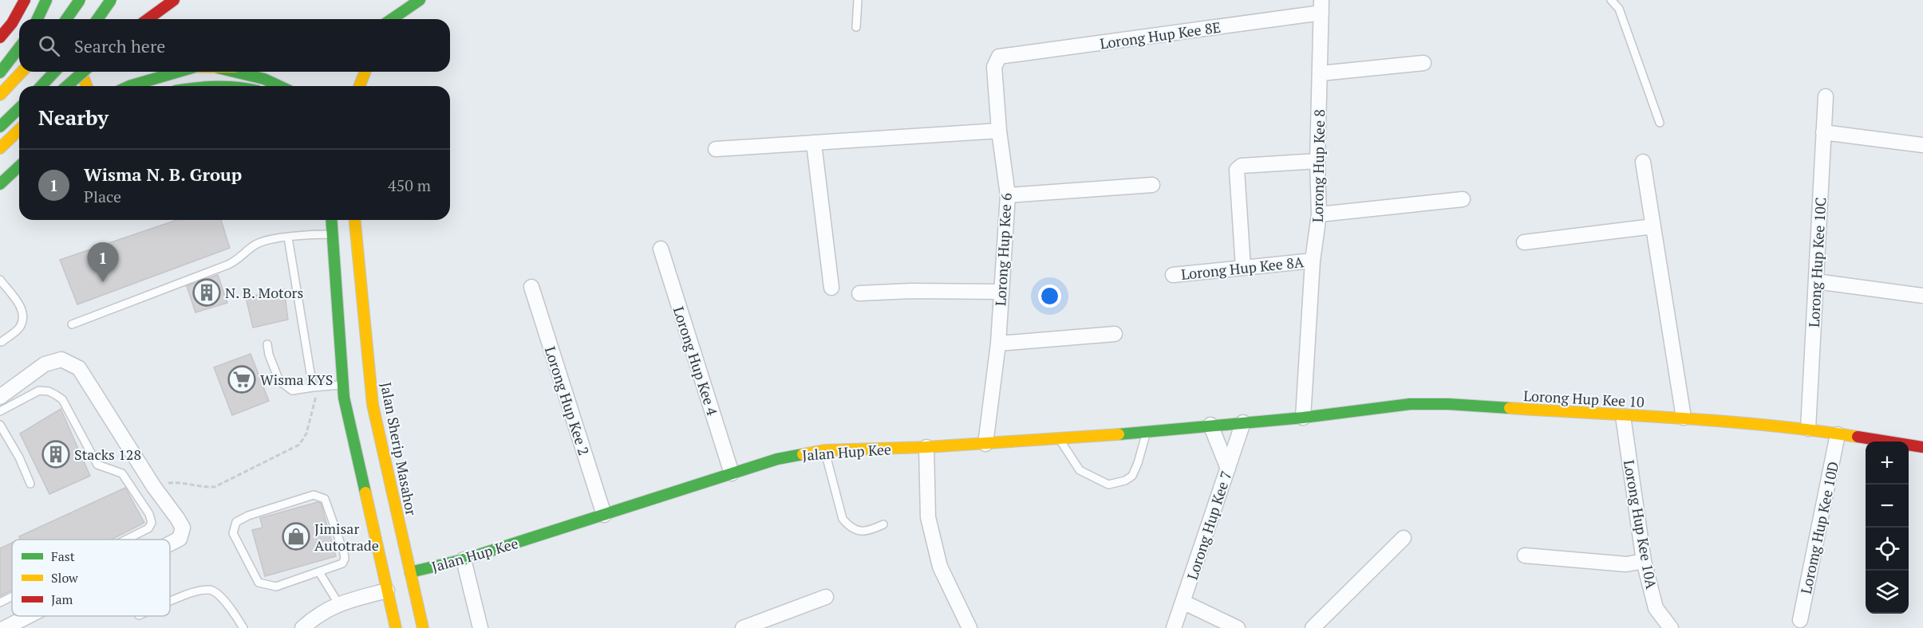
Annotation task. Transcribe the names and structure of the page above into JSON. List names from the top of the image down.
{
  "streets": {
    "main road": ["Lorong Hup Kee 10", "Jalan Sherip Masahor", "Jalan Hup Kee"],
    "street": [
      "Lorong Hup Kee 8E",
      "Lorong Hup Kee 8",
      "Lorong Hup Kee 6",
      "Lorong Hup Kee 10C",
      "Lorong Hup Kee 8A",
      "Lorong Hup Kee 4",
      "Lorong Hup Kee 2",
      "Lorong Hup Kee 10A",
      "Lorong Hup Kee 7",
      "Loromg Hup Kee 10D"
    ]
  },
  "crossings": [
    ["Lorong Hup Kee 8E", "Lorong Hup Kee 8"],
    ["Lorong Hup Kee 8E", "Lorong Hup Kee 6"],
    ["Lorong Hup Kee 8", "Lorong Hup Kee 8A"],
    ["Lorong Hup Kee 8", "Lorong Hup Kee 10"],
    ["Lorong Hup Kee 6", "Jalan Hup Kee"],
    ["Lorong Hup Kee 10C", "Lorong Hup Kee 10"],
    ["Lorong Hup Kee 4", "Jalan Hup Kee"],
    ["Lorong Hup Kee 10", "Jalan Hup Kee"],
    ["Lorong Hup Kee 10", "Lorong Hup Kee 10A"],
    ["Lorong Hup Kee 10", "Lorong Hup Kee 7"],
    ["Lorong Hup Kee 10", "Loromg Hup Kee 10D"],
    ["Lorong Hup Kee 2", "Jalan Hup Kee"],
    ["Jalan Sherip Masahor", "Jalan Hup Kee"],
    ["Jalan Hup Kee", "Lorong Hup Kee 7"]
  ],
  "places": {
    "building": ["N. B. Motors", "Stacks 128"],
    "supermarket": ["Wisma KYS"],
    "shop": ["Jimisar Autotrade"]
  },
  "legend": ["Fast", "Slow", "Jam"],
  "page": {
    "search": "Search here",
    "heading": "Nearby",
    "list": [
      {
        "mark": "1",
        "name": "Wisma N. B. Group",
        "note": "Place",
        "value": "450 m"
      }
    ],
    "pins": "1",
    "map_buttons": ["+", "−"]
  }
}
